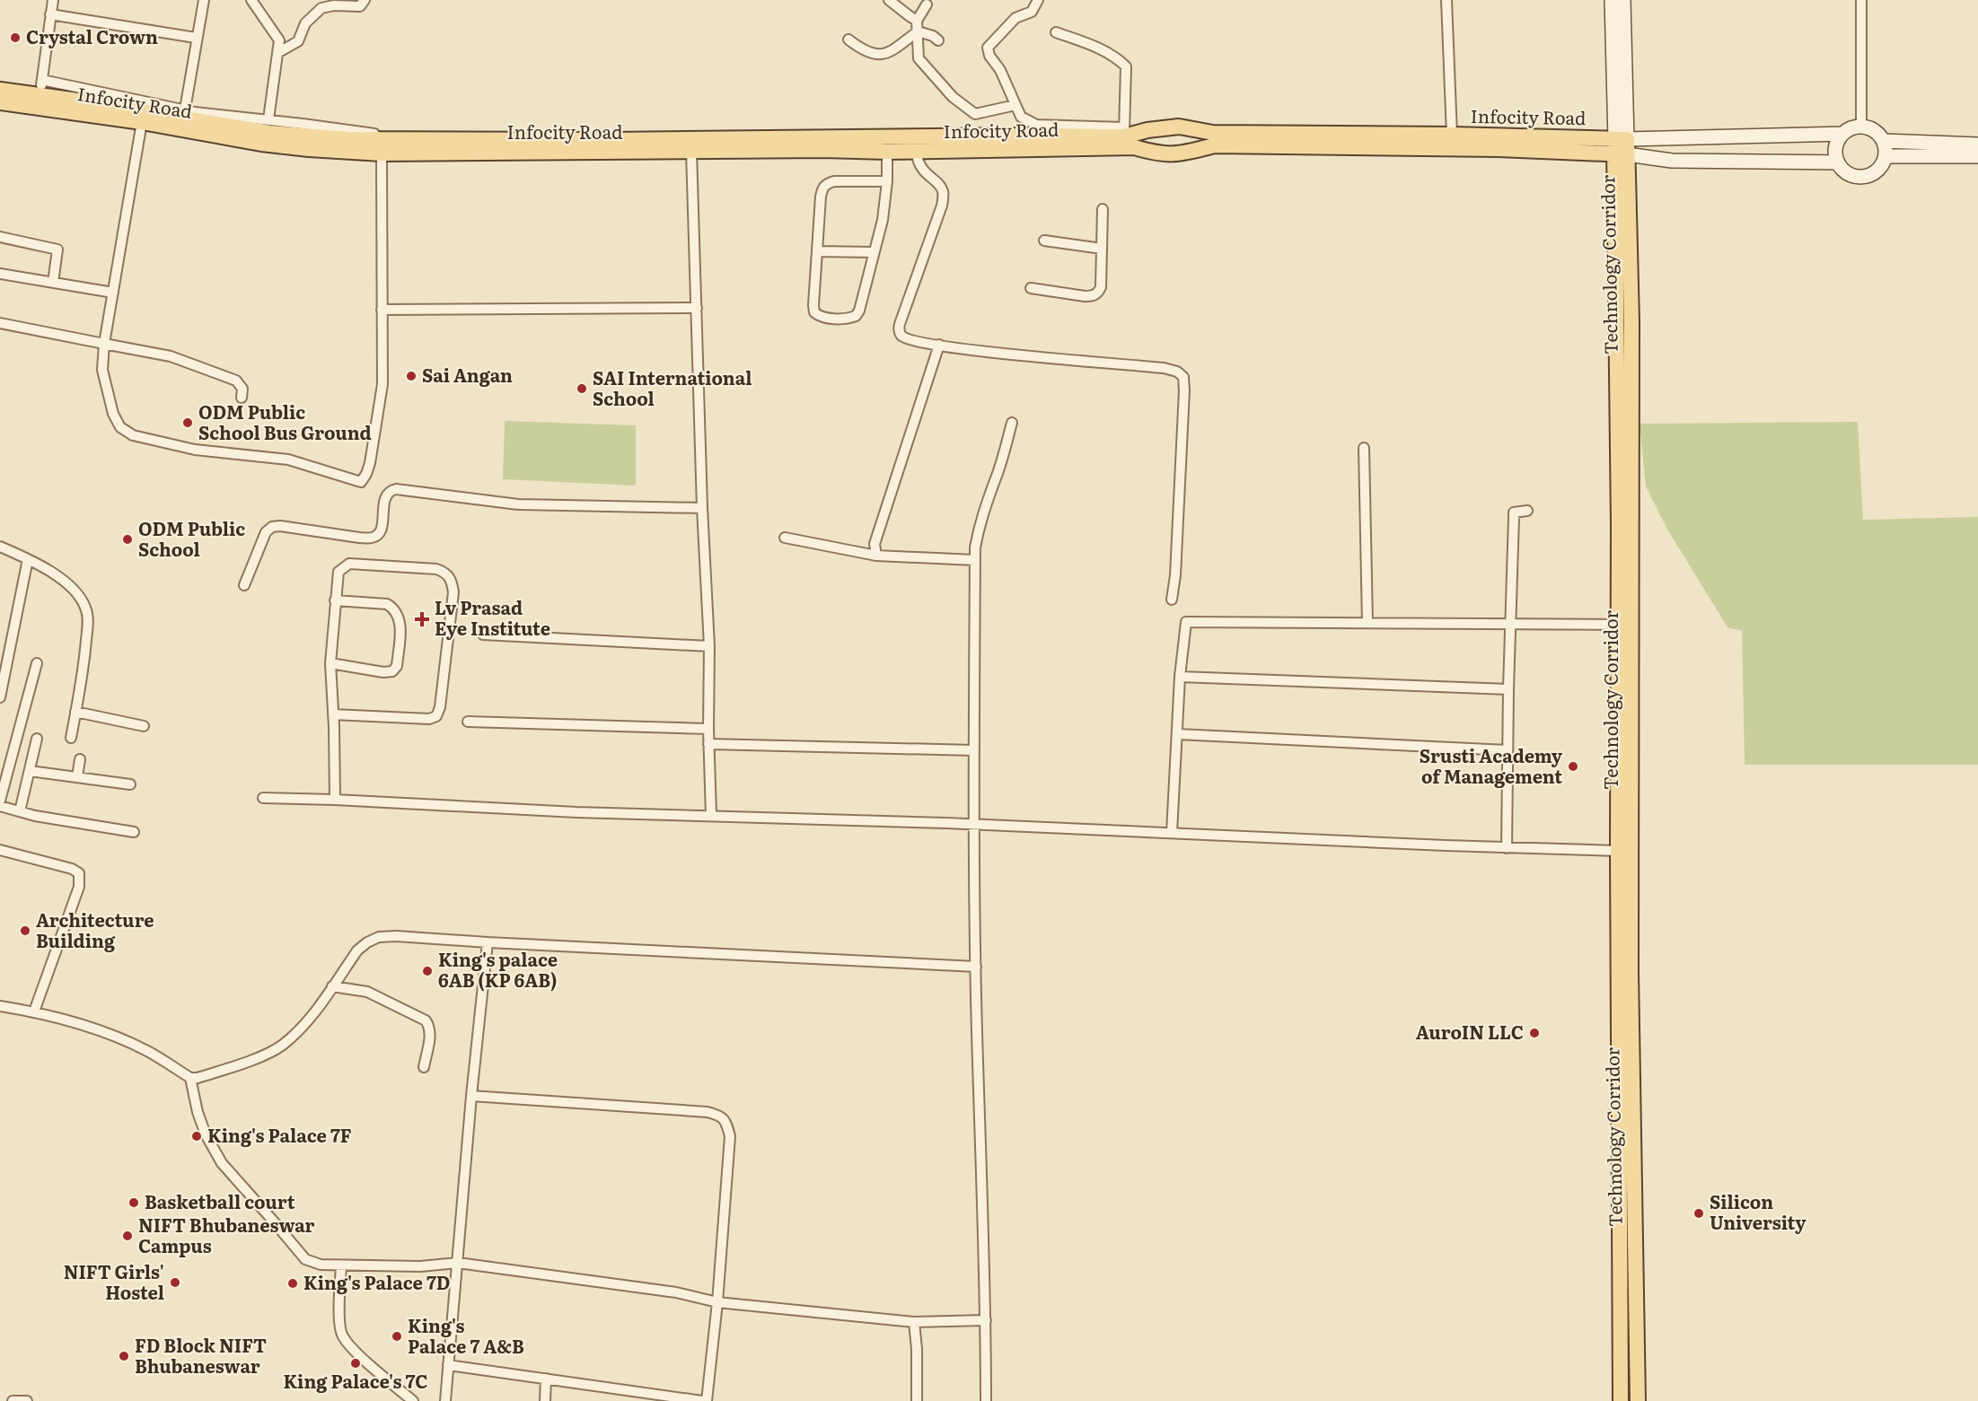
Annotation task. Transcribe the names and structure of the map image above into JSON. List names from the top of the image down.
{
  "streets": {
    "main road": ["Infocity Road", "Technology Corridor"]
  },
  "crossings": [
    ["Infocity Road", "Technology Corridor"]
  ],
  "places": {
    "other": [
      "Crystal Crown",
      "Sai Angan",
      "SAI International School",
      "ODM Public School Bus Ground",
      "ODM Public School",
      "Srusti Academy of Management",
      "Architecture Building",
      "King's palace 6AB (KP 6AB)",
      "AuroIN LLC",
      "King's Palace 7F",
      "Basketball court",
      "Silicon University",
      "NIFT Bhubaneswar Campus",
      "NIFT Girls' Hostel",
      "King's Palace 7D",
      "King's Palace 7 A&B",
      "FD Block NIFT Bhubaneswar",
      "King Palace's 7C"
    ],
    "health": ["Lv Prasad Eye Institute"]
  }
}
